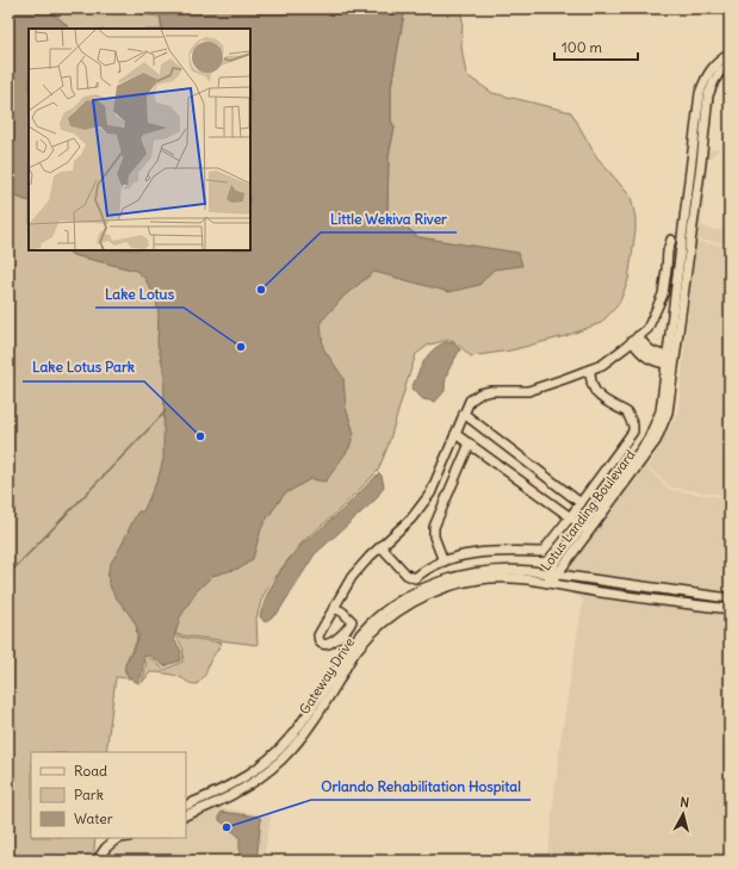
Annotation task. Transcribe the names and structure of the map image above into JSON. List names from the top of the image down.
{
  "streets": {
    "street": ["Lotus Landing Boulevard", "Gateway Drive"]
  },
  "crossings": [
    ["Lotus Landing Boulevard", "Gateway Drive"]
  ],
  "places": [
    "Little Wekiva River",
    "Lake Lotus",
    "Lake Lotus Park",
    "Orlando Rehabilitation Hospital"
  ],
  "legend": ["Road", "Park", "Water"],
  "scale_bar": "100 m",
  "north": "top"
}
